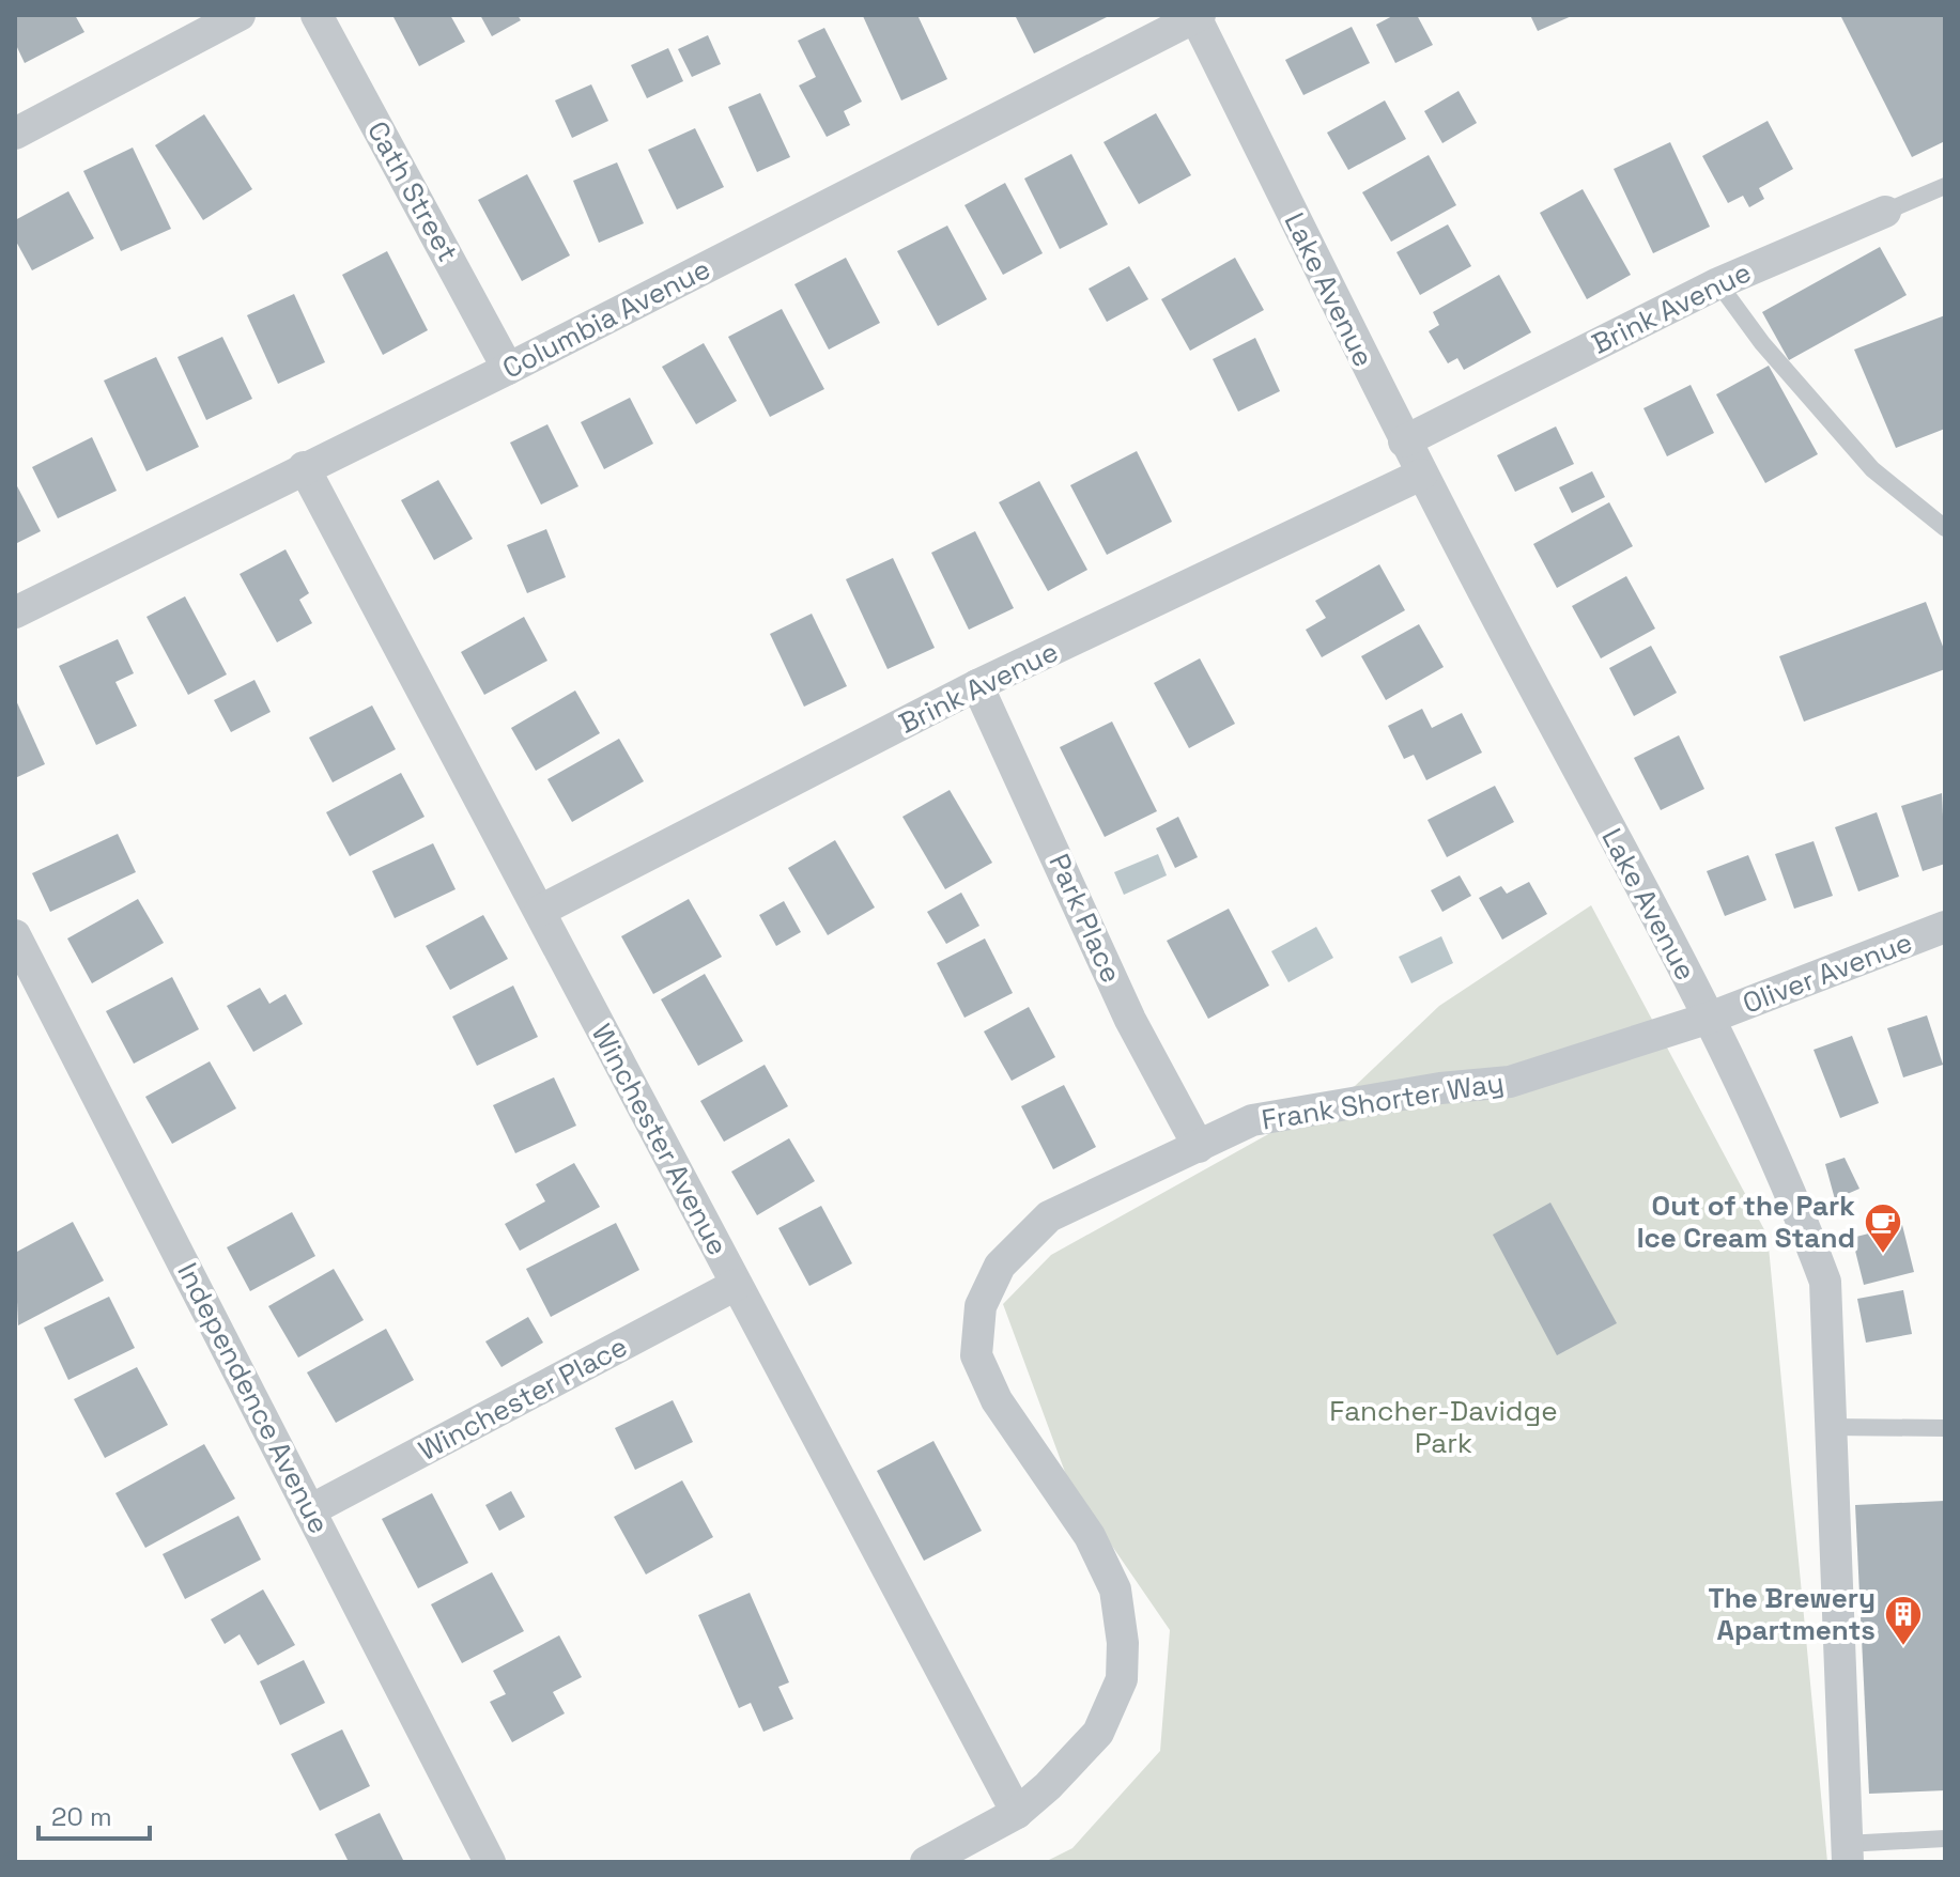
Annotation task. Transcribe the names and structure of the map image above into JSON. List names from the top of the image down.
{
  "streets": {
    "street": [
      "Cath Street",
      "Lake Avenue",
      "Brink Avenue",
      "Columbia Avenue",
      "Park Place",
      "Oliver Avenue",
      "Frank Shorter Way",
      "Winchester Avenue",
      "Independence Avenue",
      "Winchester Place"
    ]
  },
  "crossings": [
    ["Cath Street", "Columbia Avenue"],
    ["Lake Avenue", "Brink Avenue"],
    ["Lake Avenue", "Columbia Avenue"],
    ["Lake Avenue", "Oliver Avenue"],
    ["Lake Avenue", "Frank Shorter Way"],
    ["Brink Avenue", "Park Place"],
    ["Brink Avenue", "Winchester Avenue"],
    ["Columbia Avenue", "Winchester Avenue"],
    ["Park Place", "Frank Shorter Way"],
    ["Oliver Avenue", "Frank Shorter Way"],
    ["Frank Shorter Way", "Winchester Avenue"],
    ["Winchester Avenue", "Winchester Place"],
    ["Independence Avenue", "Winchester Place"]
  ],
  "parks": ["Fancher-Davidge Park"],
  "places": {
    "cafe": ["Out of the Park Ice Cream Stand"],
    "building": ["The Brewery Apartments"]
  },
  "scale_bar": "20 m"
}
